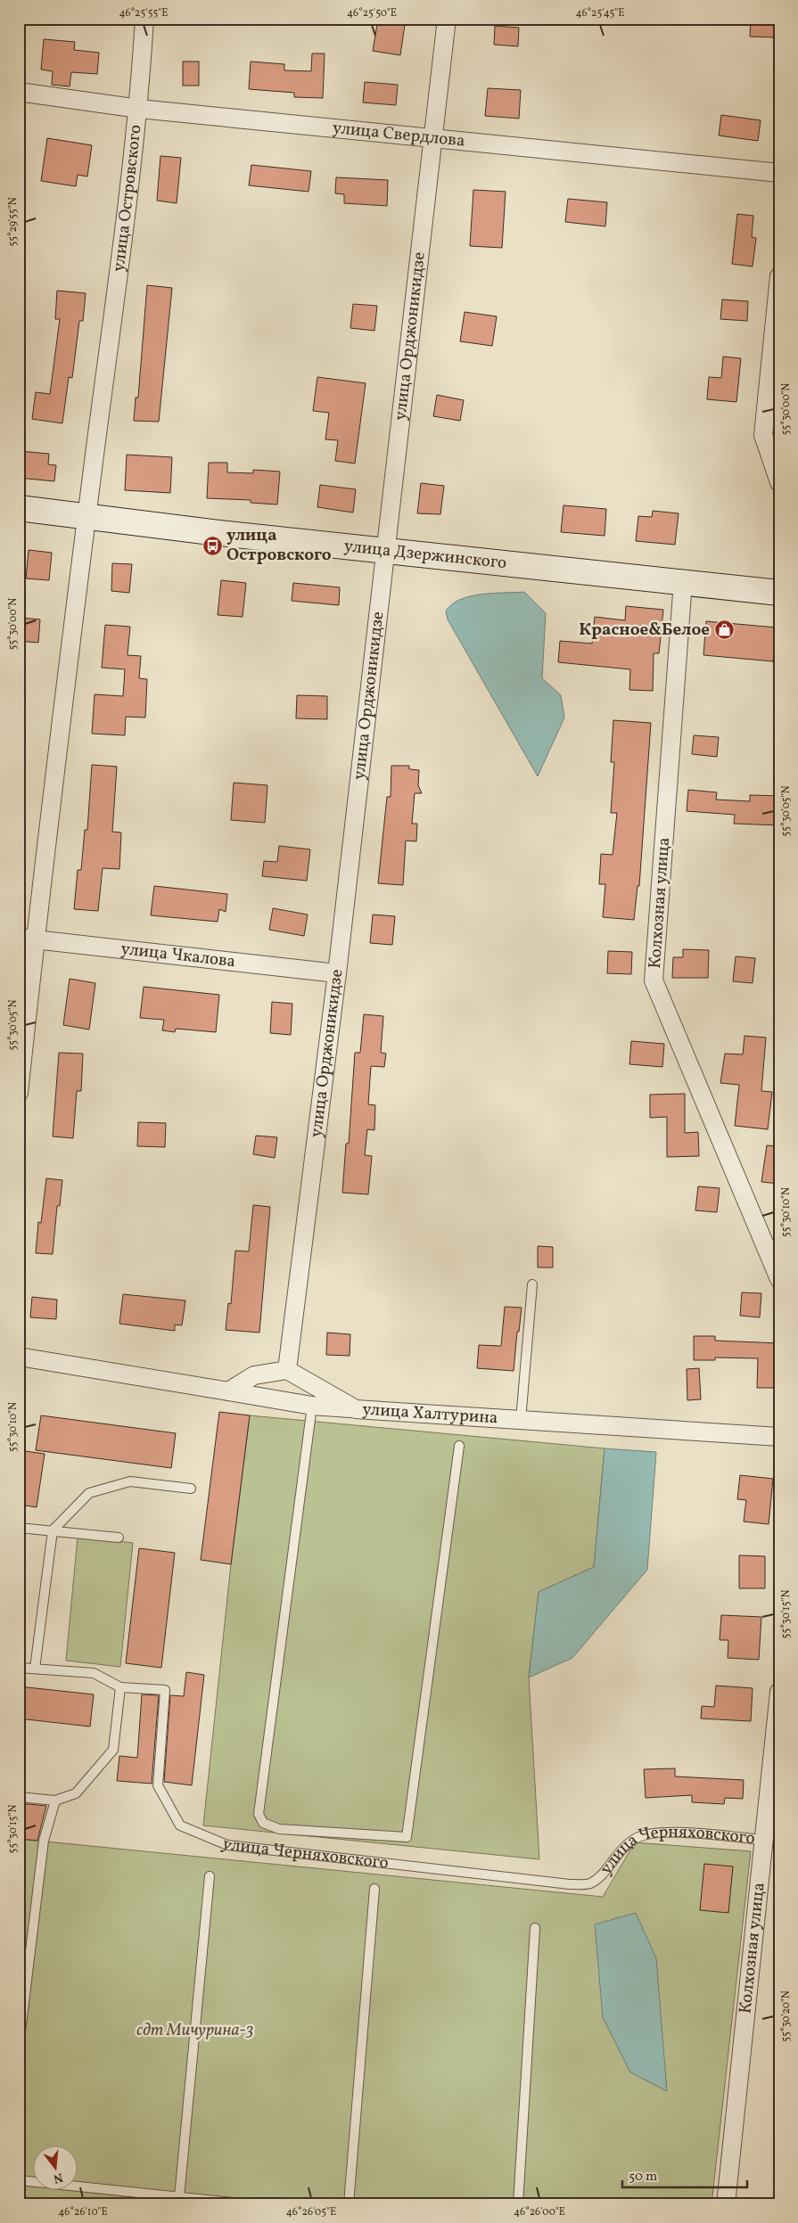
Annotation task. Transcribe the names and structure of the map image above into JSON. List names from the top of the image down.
{
  "streets": {
    "street": [
      "улица Свердлова",
      "улица Островского",
      "улица Орджоникидзе",
      "улица Дзержинского",
      "Колхозная улица",
      "улица Чкалова",
      "улица Халтурина"
    ],
    "lane": ["улица Черняховского"]
  },
  "crossings": [
    ["улица Свердлова", "улица Островского"],
    ["улица Свердлова", "улица Орджоникидзе"],
    ["улица Островского", "улица Дзержинского"],
    ["улица Островского", "улица Чкалова"],
    ["улица Орджоникидзе", "улица Дзержинского"],
    ["улица Орджоникидзе", "улица Чкалова"],
    ["улица Орджоникидзе", "улица Халтурина"],
    ["улица Дзержинского", "Колхозная улица"],
    ["Колхозная улица", "улица Черняховского"]
  ],
  "parks": ["сдт Мичурина-3"],
  "places": {
    "bus stop": ["улица Островского"],
    "shop": ["Красное&Белое"]
  },
  "scale_bar": "50 m",
  "north": "bottom",
  "coordinates": [
    "46°25'55\"E",
    "46°25'50\"E",
    "46°25'45\"E",
    "55°29'55\"N",
    "55°30'00\"N",
    "55°30'05\"N",
    "55°30'10\"N",
    "55°30'15\"N",
    "55°30'20\"N",
    "46°26'10\"E",
    "46°26'05\"E",
    "46°26'00\"E"
  ]
}
